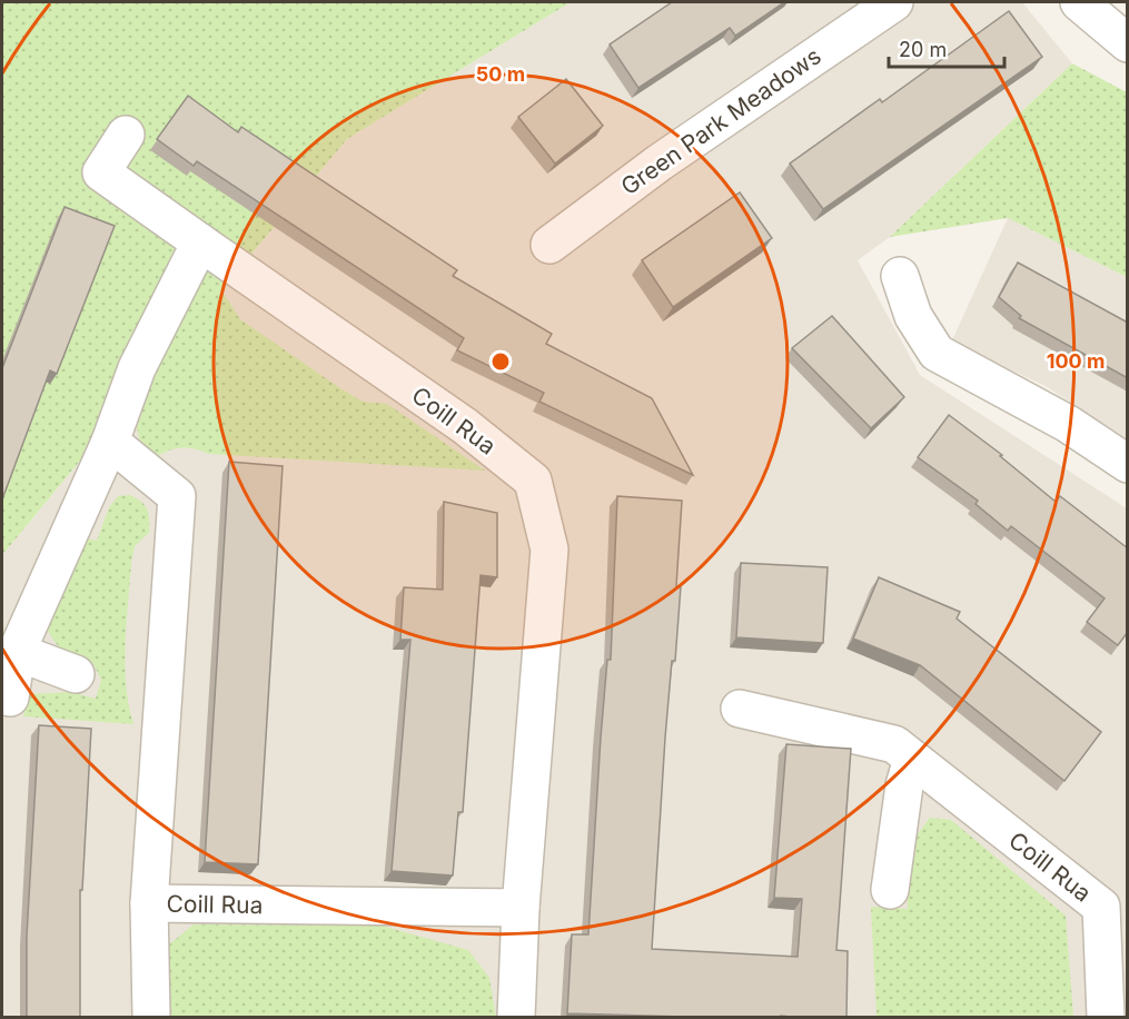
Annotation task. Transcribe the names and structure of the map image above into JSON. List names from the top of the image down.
{
  "streets": {
    "street": ["Green Park Meadows", "Coill Rua"]
  },
  "scale_bar": "20 m",
  "rings": ["50 m", "100 m"]
}
